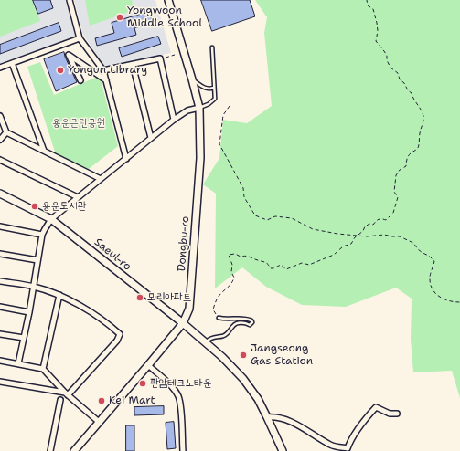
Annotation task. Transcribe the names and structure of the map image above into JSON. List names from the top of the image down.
{
  "streets": {
    "main road": ["Dongbu-ro", "Saeul-ro"]
  },
  "crossings": [
    ["Dongbu-ro", "Saeul-ro"]
  ],
  "parks": ["용운근린공원"],
  "places": [
    "Yongwoon Middle School",
    "Yongun Library",
    "용운도서관",
    "모리아파트",
    "Jangseong Gas Station",
    "판암테크노타운",
    "Kei Mart"
  ]
}
